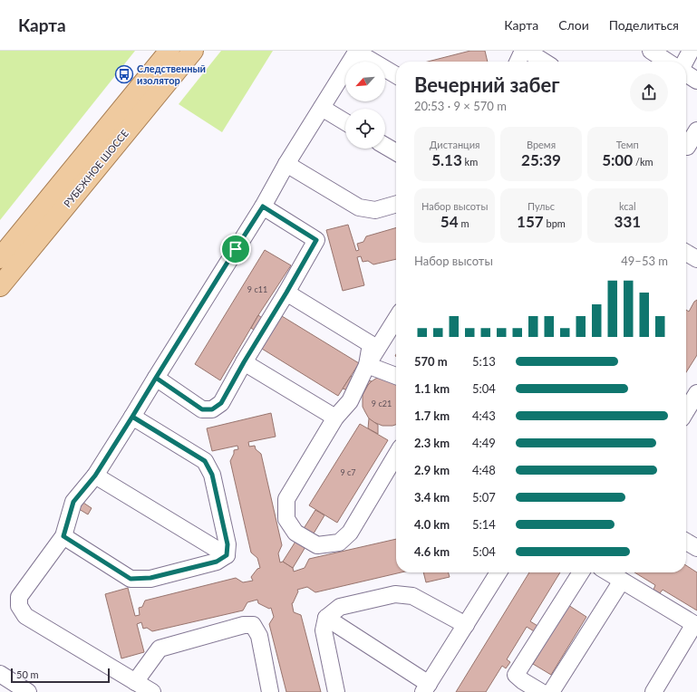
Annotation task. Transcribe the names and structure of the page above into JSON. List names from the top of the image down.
{
  "streets": {
    "main road": ["РУБЕЖНОЕ ШОССЕ"]
  },
  "places": {
    "bus stop": ["Следственный изолятор"]
  },
  "house_numbers": ["9 с11", "9 с21", "9 с7"],
  "scale_bar": "50 m",
  "north": "bottom left",
  "page": {
    "header": "Карта",
    "nav": ["Карта", "Слои", "Поделиться"],
    "heading": ["Вечерний забег", "20:53 · 9 × 570 m"],
    "stats": [
      ["Дистанция", "5.13 km"],
      ["Время", "25:39"],
      ["Темп", "5:00 /km"],
      ["Набор высоты", "54 m"],
      ["Пульс", "157 bpm"],
      ["kcal", "331"]
    ],
    "chart": ["Набор высоты", "49–53 m"],
    "list": [
      {
        "name": "570 m",
        "note": "5:13"
      },
      {
        "name": "1.1 km",
        "note": "5:04"
      },
      {
        "name": "1.7 km",
        "note": "4:43"
      },
      {
        "name": "2.3 km",
        "note": "4:49"
      },
      {
        "name": "2.9 km",
        "note": "4:48"
      },
      {
        "name": "3.4 km",
        "note": "5:07"
      },
      {
        "name": "4.0 km",
        "note": "5:14"
      },
      {
        "name": "4.6 km",
        "note": "5:04"
      }
    ],
    "scale": "50 m"
  }
}
